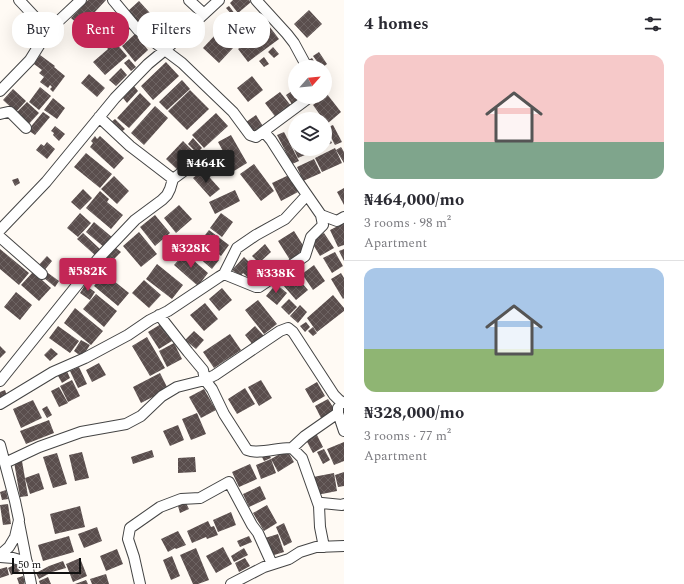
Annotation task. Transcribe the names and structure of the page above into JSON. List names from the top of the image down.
{
  "scale_bar": "50 m",
  "north": "top right",
  "page": {
    "heading": "4 homes",
    "chip": [
      "Buy",
      "Rent",
      "Filters",
      "New"
    ],
    "list": [
      {
        "name": "₦464,000/mo",
        "note": "3 rooms · 98 m² · Apartment"
      },
      {
        "name": "₦328,000/mo",
        "note": "3 rooms · 77 m² · Apartment"
      }
    ],
    "price": [
      "₦464K",
      "₦328K",
      "₦582K",
      "₦338K"
    ],
    "scale": "50 m"
  }
}
